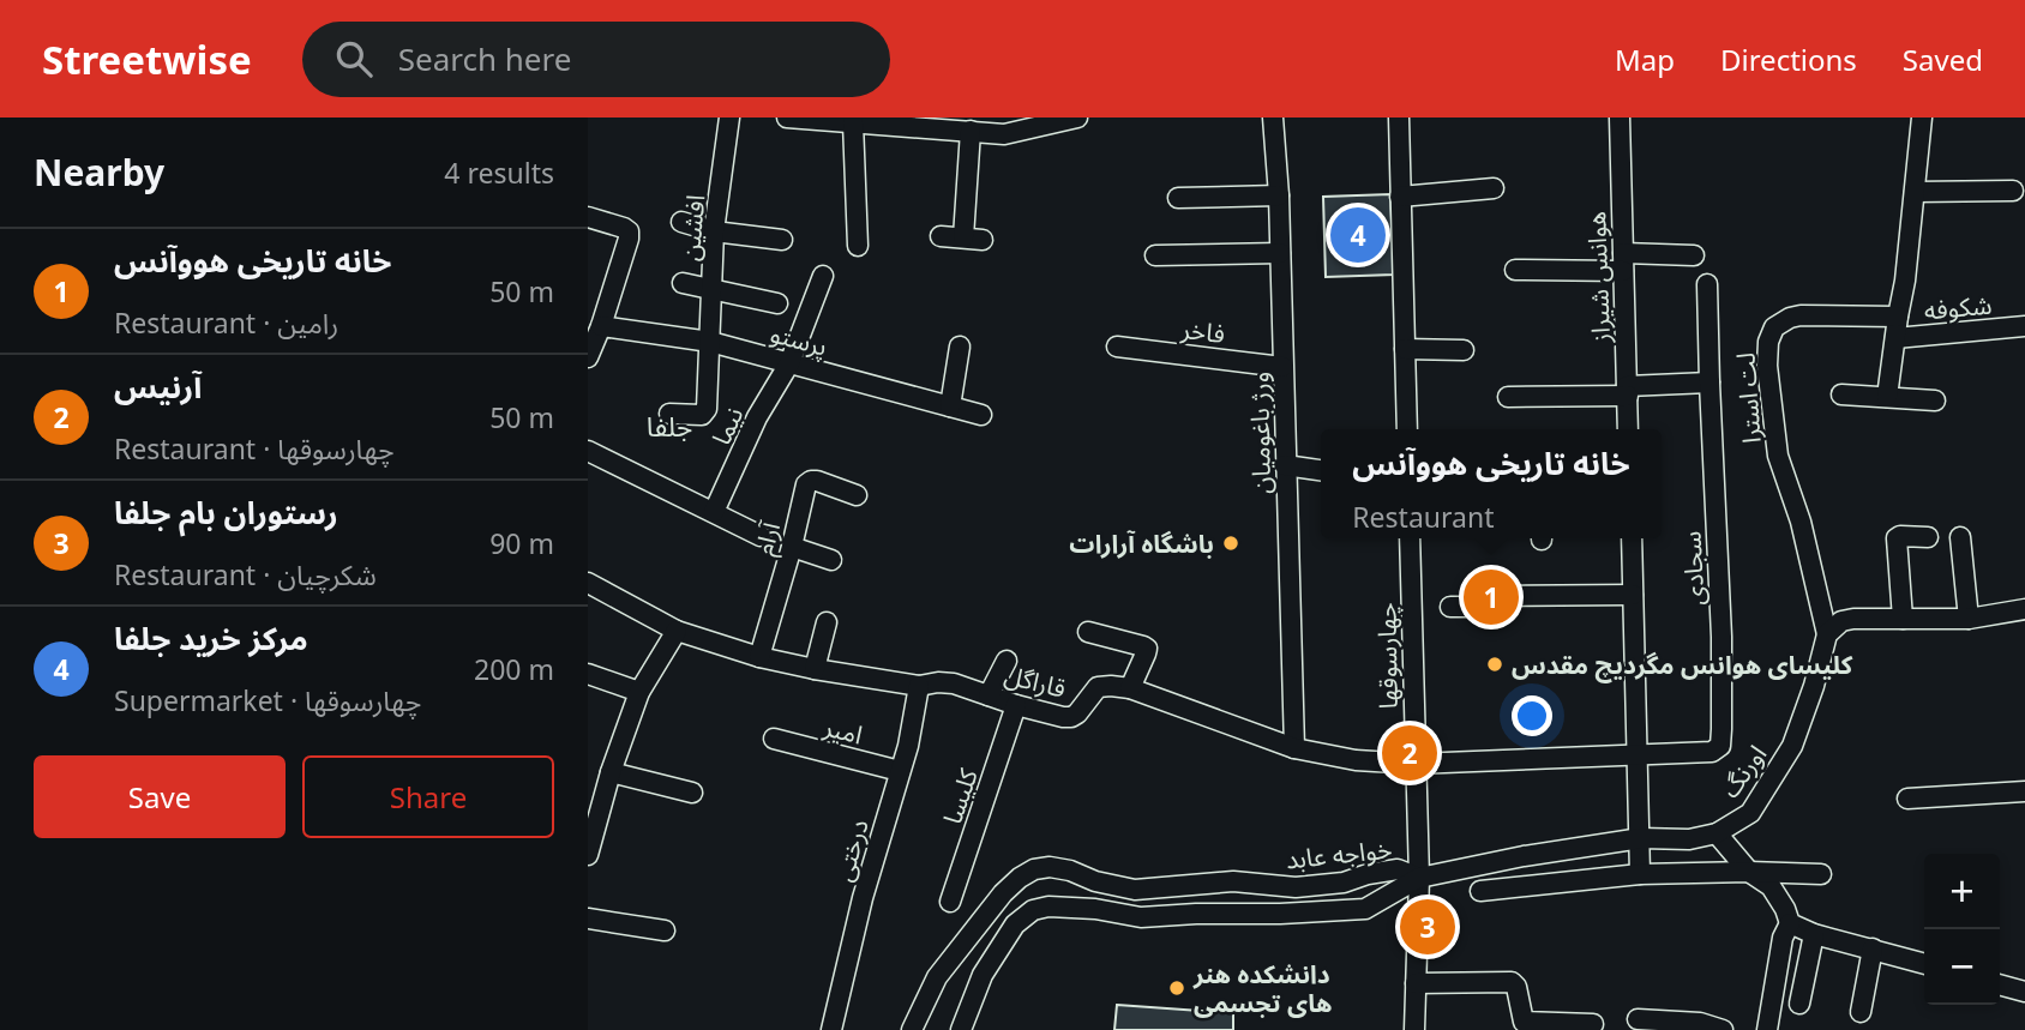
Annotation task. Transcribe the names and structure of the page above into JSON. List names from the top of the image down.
{
  "streets": {
    "street": [
      "افشین",
      "هوانس شیراز",
      "شکوفه",
      "فاخر",
      "پرستو",
      "لت استرا",
      "نیما",
      "ورژ باغومیان",
      "آرام",
      "سجادی",
      "چهارسوقها",
      "قاراگل",
      "امیر",
      "اورنگ",
      "کلیسا",
      "درختی",
      "خواجه عابد"
    ]
  },
  "crossings": [
    ["افشین", "پرستو"],
    ["فاخر", "ورژ باغومیان"],
    ["پرستو", "نیما"],
    ["لت استرا", "اورنگ"],
    ["ورژ باغومیان", "قاراگل"],
    ["آرام", "قاراگل"],
    ["سجادی", "قاراگل"],
    ["چهارسوقها", "قاراگل"],
    ["چهارسوقها", "اورنگ"],
    ["چهارسوقها", "خواجه عابد"],
    ["قاراگل", "کلیسا"],
    ["قاراگل", "درختی"],
    ["امیر", "درختی"],
    ["اورنگ", "خواجه عابد"]
  ],
  "districts": ["جلفا"],
  "places": ["باشگاه آرارات", "کلیسای هوانس مگردیچ مقدس", "دانشکده هنر های تجسمی"],
  "page": {
    "header": "Streetwise",
    "search": "Search here",
    "nav": ["Map", "Directions", "Saved"],
    "heading": ["Nearby", "4 results"],
    "pins": [
      "4",
      "1",
      "2",
      "3"
    ],
    "list": [
      {
        "mark": "1",
        "name": "خانه تاریخی هووآنس",
        "note": "Restaurant · رامین",
        "value": "50 m"
      },
      {
        "mark": "2",
        "name": "آرنیس",
        "note": "Restaurant · چهارسوقها",
        "value": "50 m"
      },
      {
        "mark": "3",
        "name": "رستوران بام جلفا",
        "note": "Restaurant · شکرچیان",
        "value": "90 m"
      },
      {
        "mark": "4",
        "name": "مرکز خرید جلفا",
        "note": "Supermarket · چهارسوقها",
        "value": "200 m"
      }
    ],
    "popup": ["خانه تاریخی هووآنس", "Restaurant"],
    "buttons": ["Save", "Share"],
    "map_buttons": ["+", "−"]
  }
}
